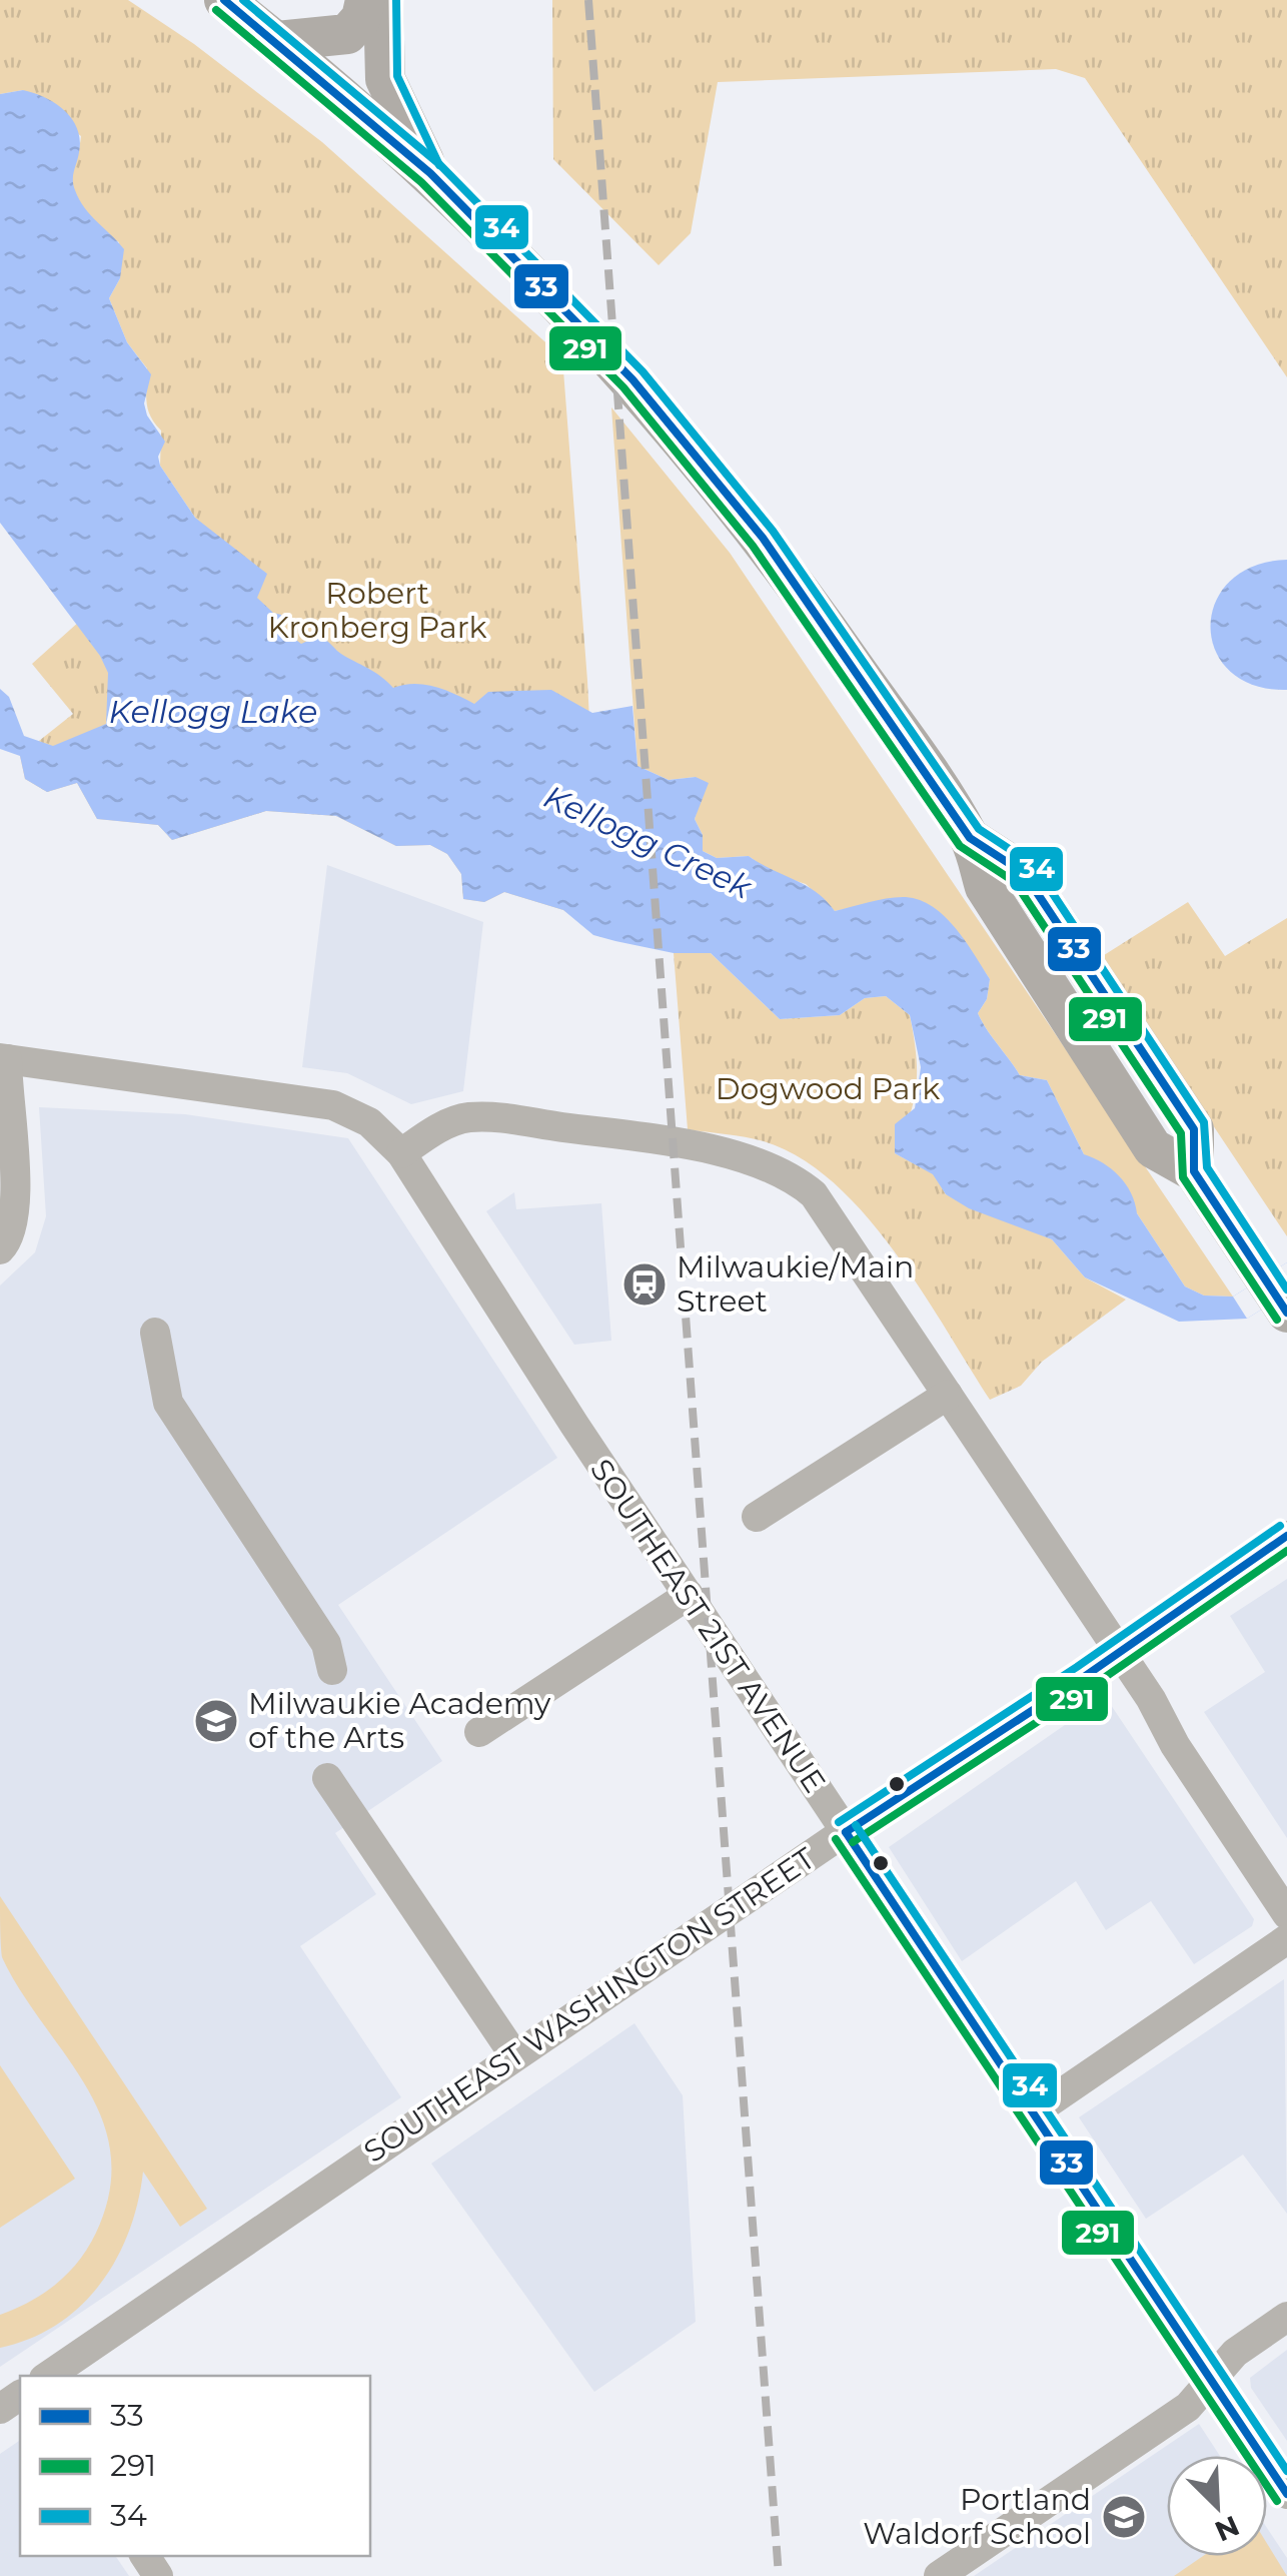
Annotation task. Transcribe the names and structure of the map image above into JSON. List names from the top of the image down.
{
  "streets": {
    "street": ["SOUTHEAST 21ST AVENUE", "SOUTHEAST WASHINGTON STREET"]
  },
  "crossings": [
    ["SOUTHEAST 21ST AVENUE", "SOUTHEAST WASHINGTON STREET"]
  ],
  "water": ["Kellogg Lake", "Kellogg Creek"],
  "parks": ["Robert Kronberg Park", "Dogwood Park"],
  "places": {
    "station": ["Milwaukie/Main Street"],
    "school or university": ["Milwaukie Academy of the Arts", "Portland Waldorf School"]
  },
  "lines": ["transit line 33", "transit line 34", "transit line 291"],
  "legend": ["33", "291", "34"],
  "north": "bottom right"
}
